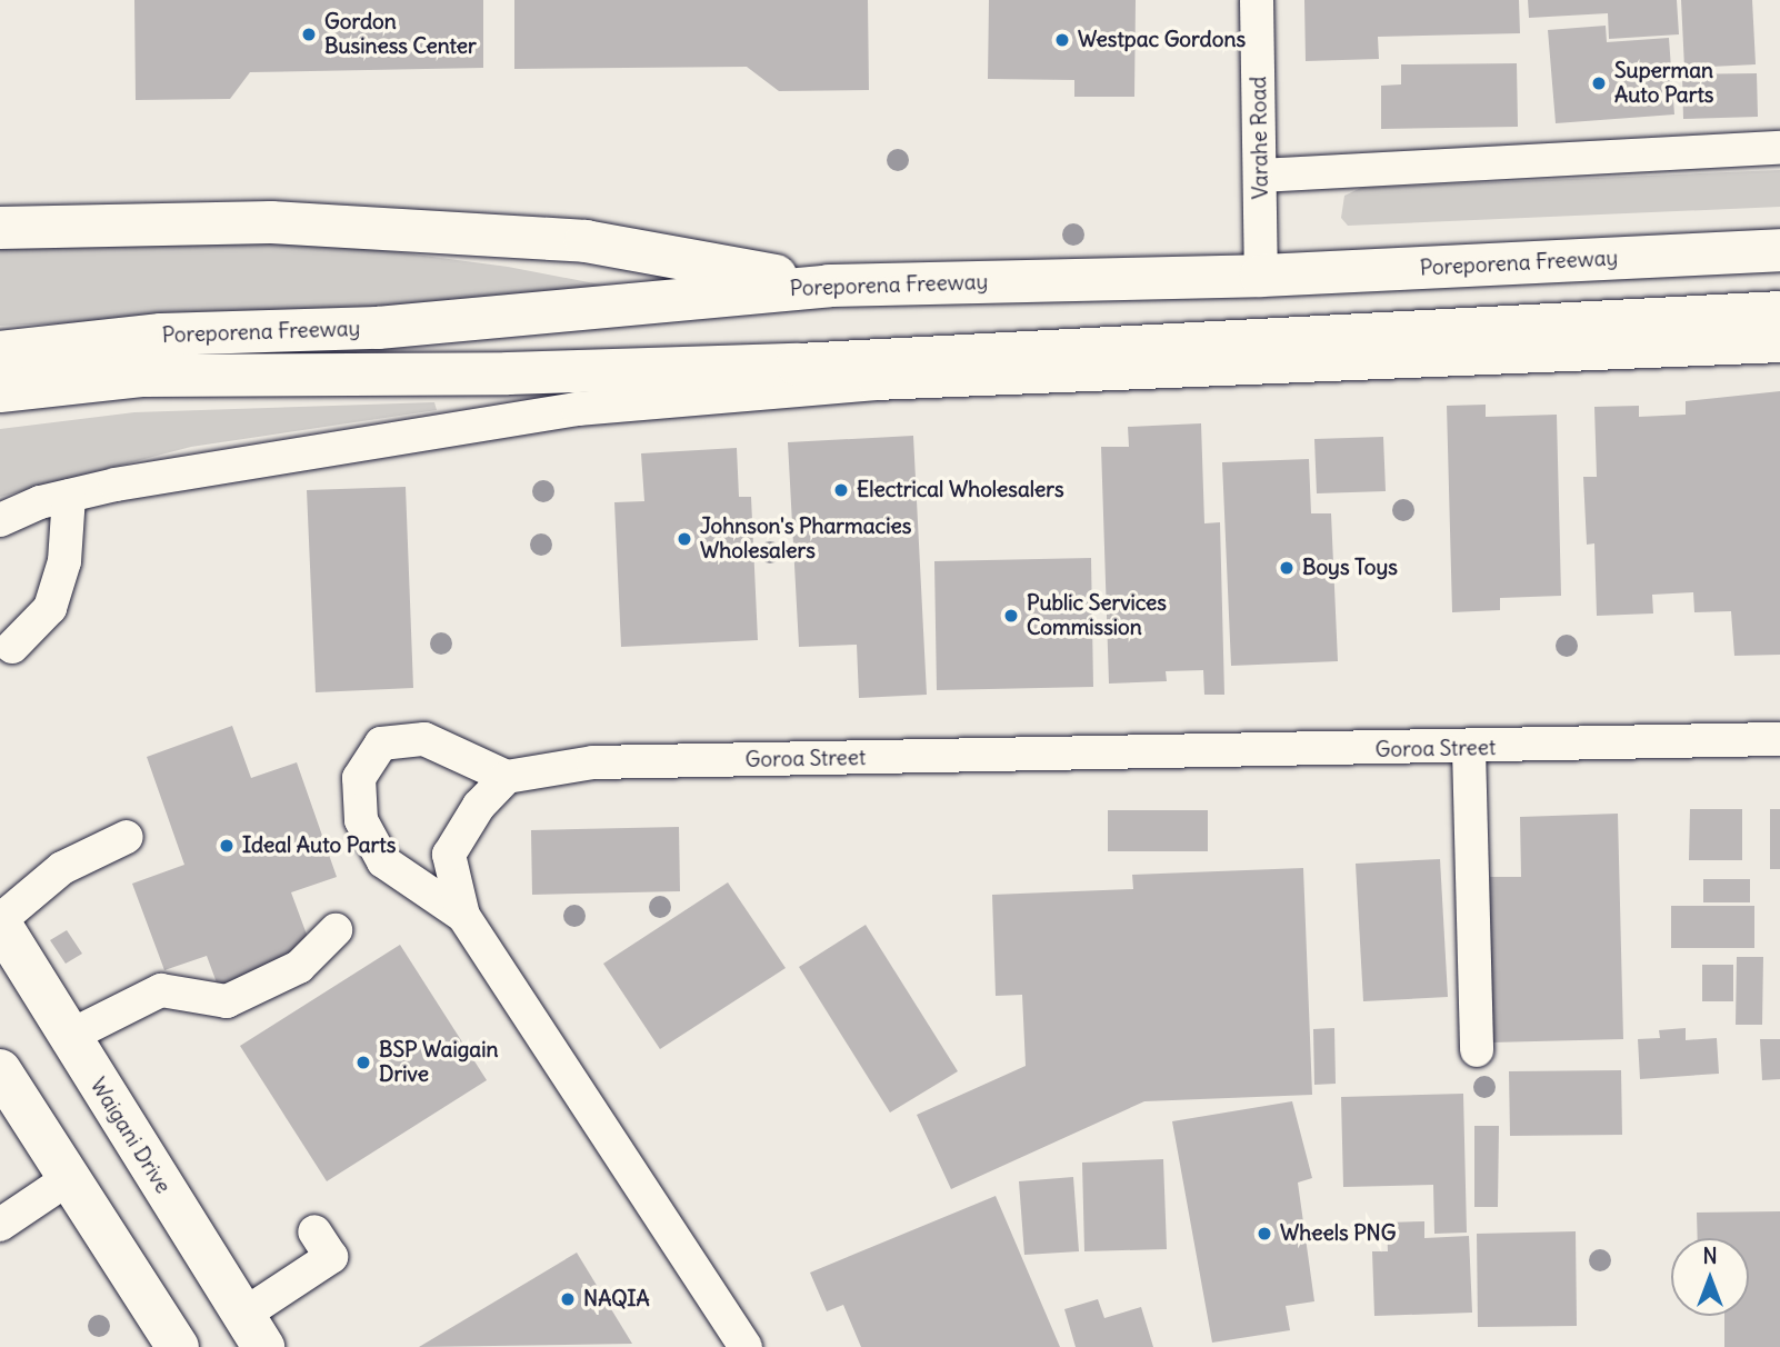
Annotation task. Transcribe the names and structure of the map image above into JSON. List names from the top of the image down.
{
  "streets": {
    "highway": ["Poreporena Freeway", "Waigani Drive"],
    "street": ["Varahe Road", "Goroa Street"]
  },
  "crossings": [
    ["Varahe Road", "Poreporena Freeway"]
  ],
  "places": [
    "Gordon Business Center",
    "Westpac Gordons",
    "Superman Auto Parts",
    "Electrical Wholesalers",
    "Johnson's Pharmacies Wholesalers",
    "Boys Toys",
    "Public Services Commission",
    "Ideal Auto Parts",
    "BSP Waigain Drive",
    "Wheels PNG",
    "NAQIA"
  ],
  "north": "top"
}
